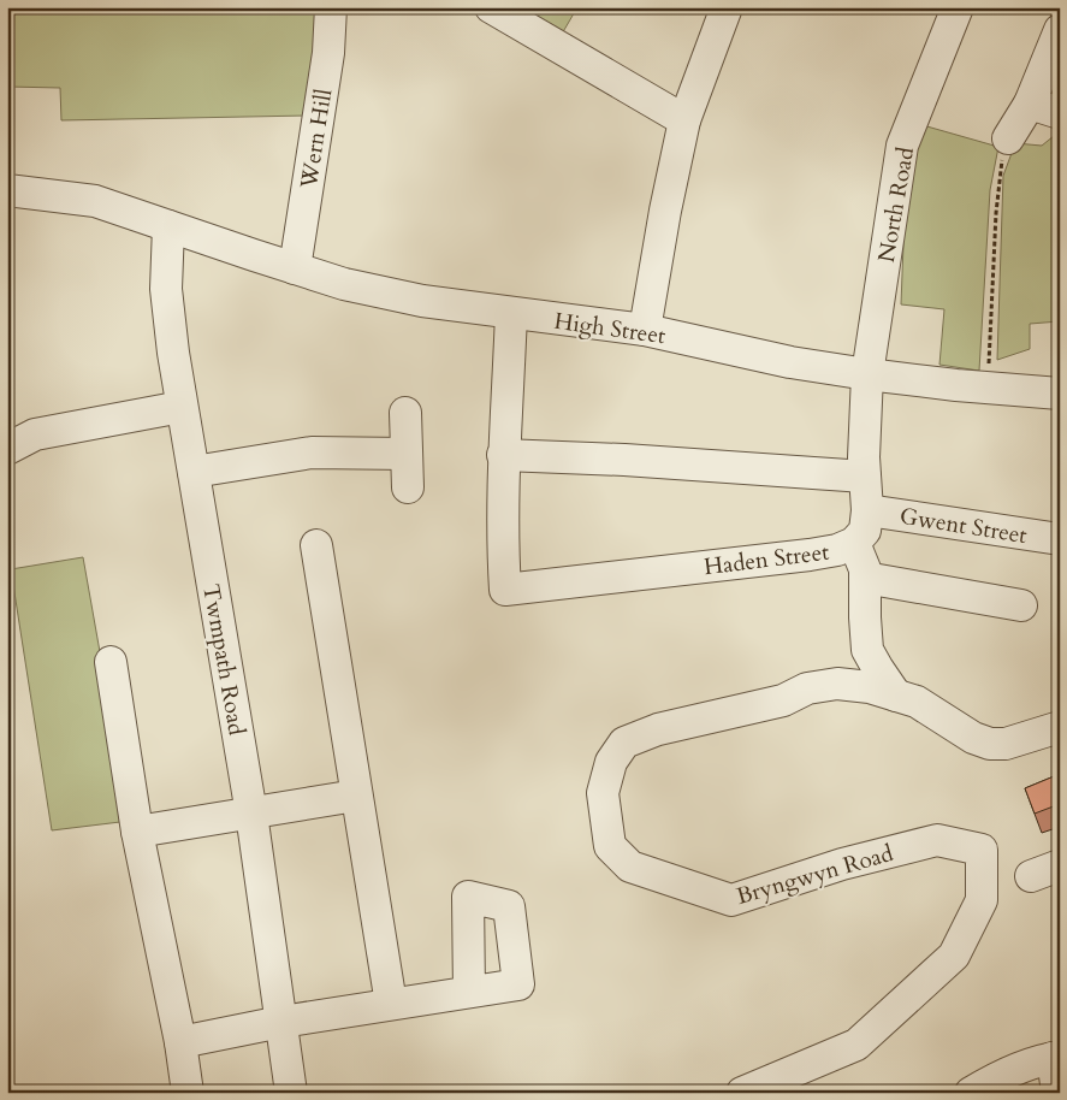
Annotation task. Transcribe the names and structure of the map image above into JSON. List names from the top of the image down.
{
  "streets": {
    "street": [
      "Wern Hill",
      "North Road",
      "High Street",
      "Gwent Street",
      "Haden Street",
      "Twmpath Road",
      "Bryngwyn Road"
    ]
  },
  "crossings": [
    ["Wern Hill", "High Street"],
    ["North Road", "High Street"],
    ["North Road", "Haden Street"],
    ["High Street", "Haden Street"],
    ["High Street", "Twmpath Road"],
    ["Gwent Street", "Haden Street"]
  ]
}
